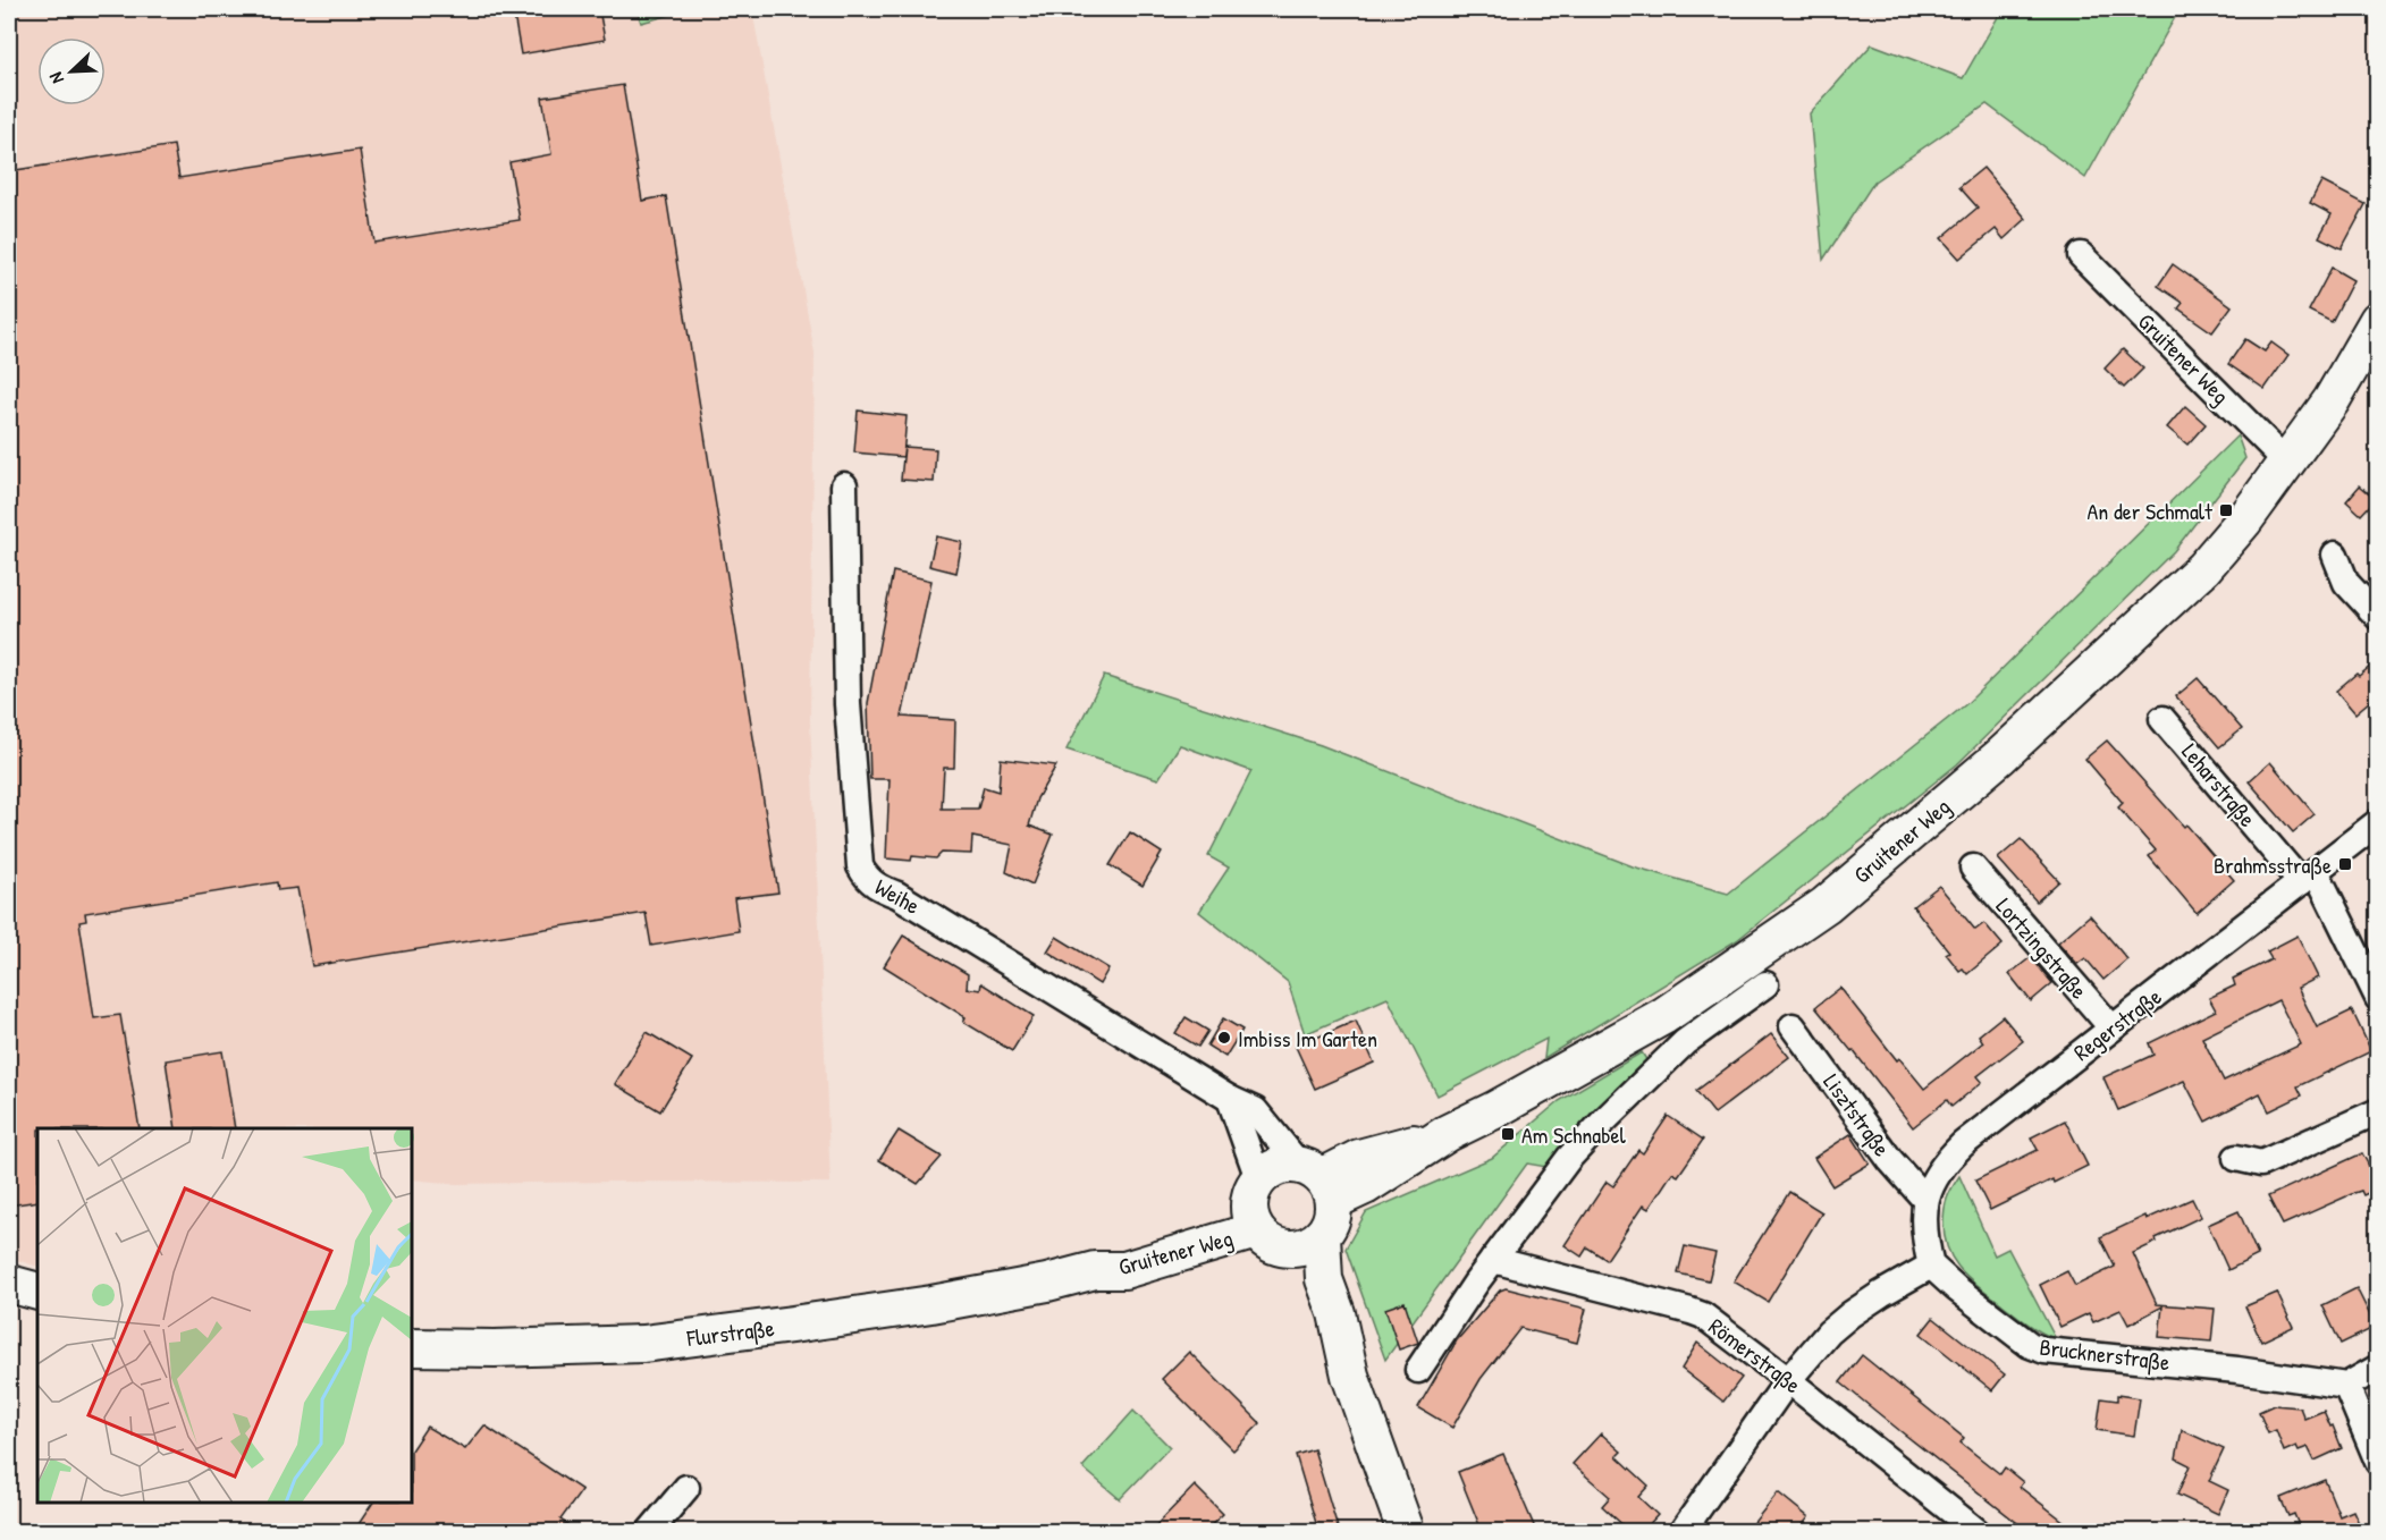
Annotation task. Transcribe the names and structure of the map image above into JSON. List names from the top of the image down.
{
  "streets": {
    "main road": ["Gruitener Weg", "Flurstraße"],
    "street": [
      "Leharstraße",
      "Weihe",
      "Lortzingstraße",
      "Regerstraße",
      "Lisztstraße",
      "Brucknerstraße",
      "Römerstraße"
    ]
  },
  "crossings": [
    ["Gruitener Weg", "Weihe"],
    ["Gruitener Weg", "Flurstraße"],
    ["Leharstraße", "Regerstraße"],
    ["Lortzingstraße", "Regerstraße"],
    ["Regerstraße", "Lisztstraße"],
    ["Regerstraße", "Brucknerstraße"]
  ],
  "places": {
    "transit": ["An der Schmalt", "Brahmsstraße", "Am Schnabel"],
    "other": ["Imbiss Im Garten"]
  },
  "north": "bottom left"
}
